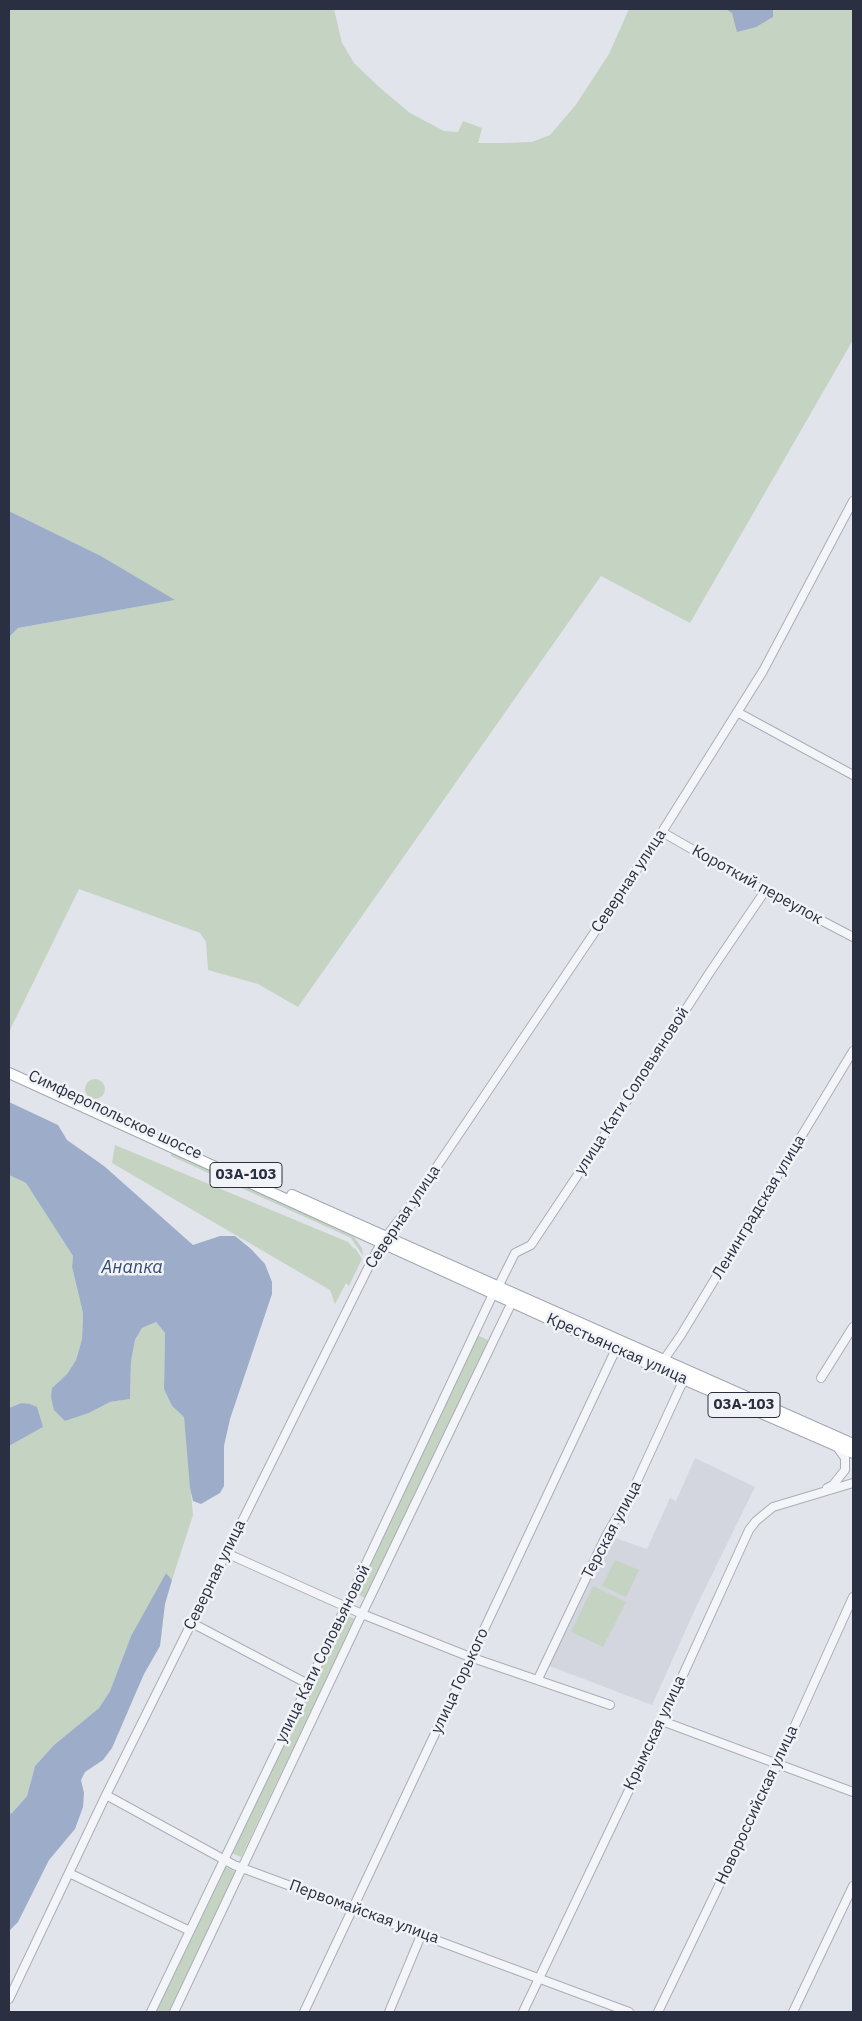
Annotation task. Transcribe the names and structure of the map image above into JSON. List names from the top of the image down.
{
  "streets": {
    "main road": ["Симферопольское шоссе", "03А-103", "Крестьянская улица"],
    "street": [
      "Северная улица",
      "Короткий переулок",
      "улица Кати Соловьяновой",
      "Ленинградская улица",
      "Терская улица",
      "улица Горького",
      "Крымская улица",
      "Новороссийская улица",
      "Первомайская улица"
    ]
  },
  "crossings": [
    ["Северная улица", "Короткий переулок"],
    ["Северная улица", "Симферопольское шоссе"],
    ["Северная улица", "Крестьянская улица"],
    ["Северная улица", "Первомайская улица"],
    ["Короткий переулок", "улица Кати Соловьяновой"],
    ["улица Кати Соловьяновой", "Крестьянская улица"],
    ["улица Кати Соловьяновой", "Первомайская улица"],
    ["Симферопольское шоссе", "Крестьянская улица"],
    ["Ленинградская улица", "Крестьянская улица"],
    ["Крестьянская улица", "Терская улица"],
    ["Крестьянская улица", "улица Горького"],
    ["Крестьянская улица", "Крымская улица"],
    ["улица Горького", "Первомайская улица"],
    ["Крымская улица", "Первомайская улица"]
  ],
  "water": ["Анапка"]
}
